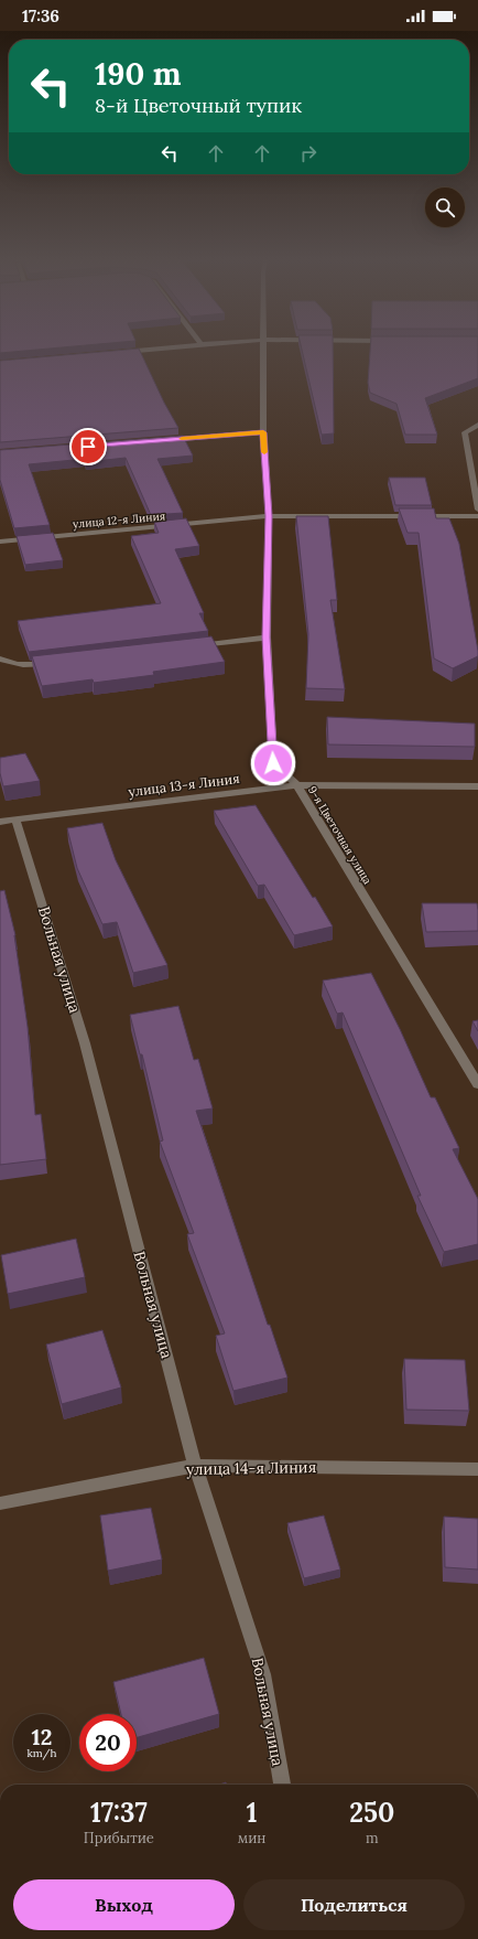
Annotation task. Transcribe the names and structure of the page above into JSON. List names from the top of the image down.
{
  "streets": {
    "lane": [
      "улица 12-я Линия",
      "улица 13-я Линия",
      "9-я Цветочная улица",
      "Вольная улица",
      "улица 14-я Линия"
    ]
  },
  "crossings": [
    ["улица 12-я Линия", "9-я Цветочная улица"],
    ["улица 13-я Линия", "9-я Цветочная улица"],
    ["улица 13-я Линия", "Вольная улица"],
    ["Вольная улица", "улица 14-я Линия"]
  ],
  "page": {
    "status": "17:36",
    "turn": ["190 m", "8-й Цветочный тупик"],
    "speed": "12 km/h",
    "limit": "20",
    "eta": [
      "17:37",
      "Прибытие",
      "1",
      "мин",
      "250",
      "m"
    ],
    "buttons": ["Выход", "Поделиться"]
  }
}
